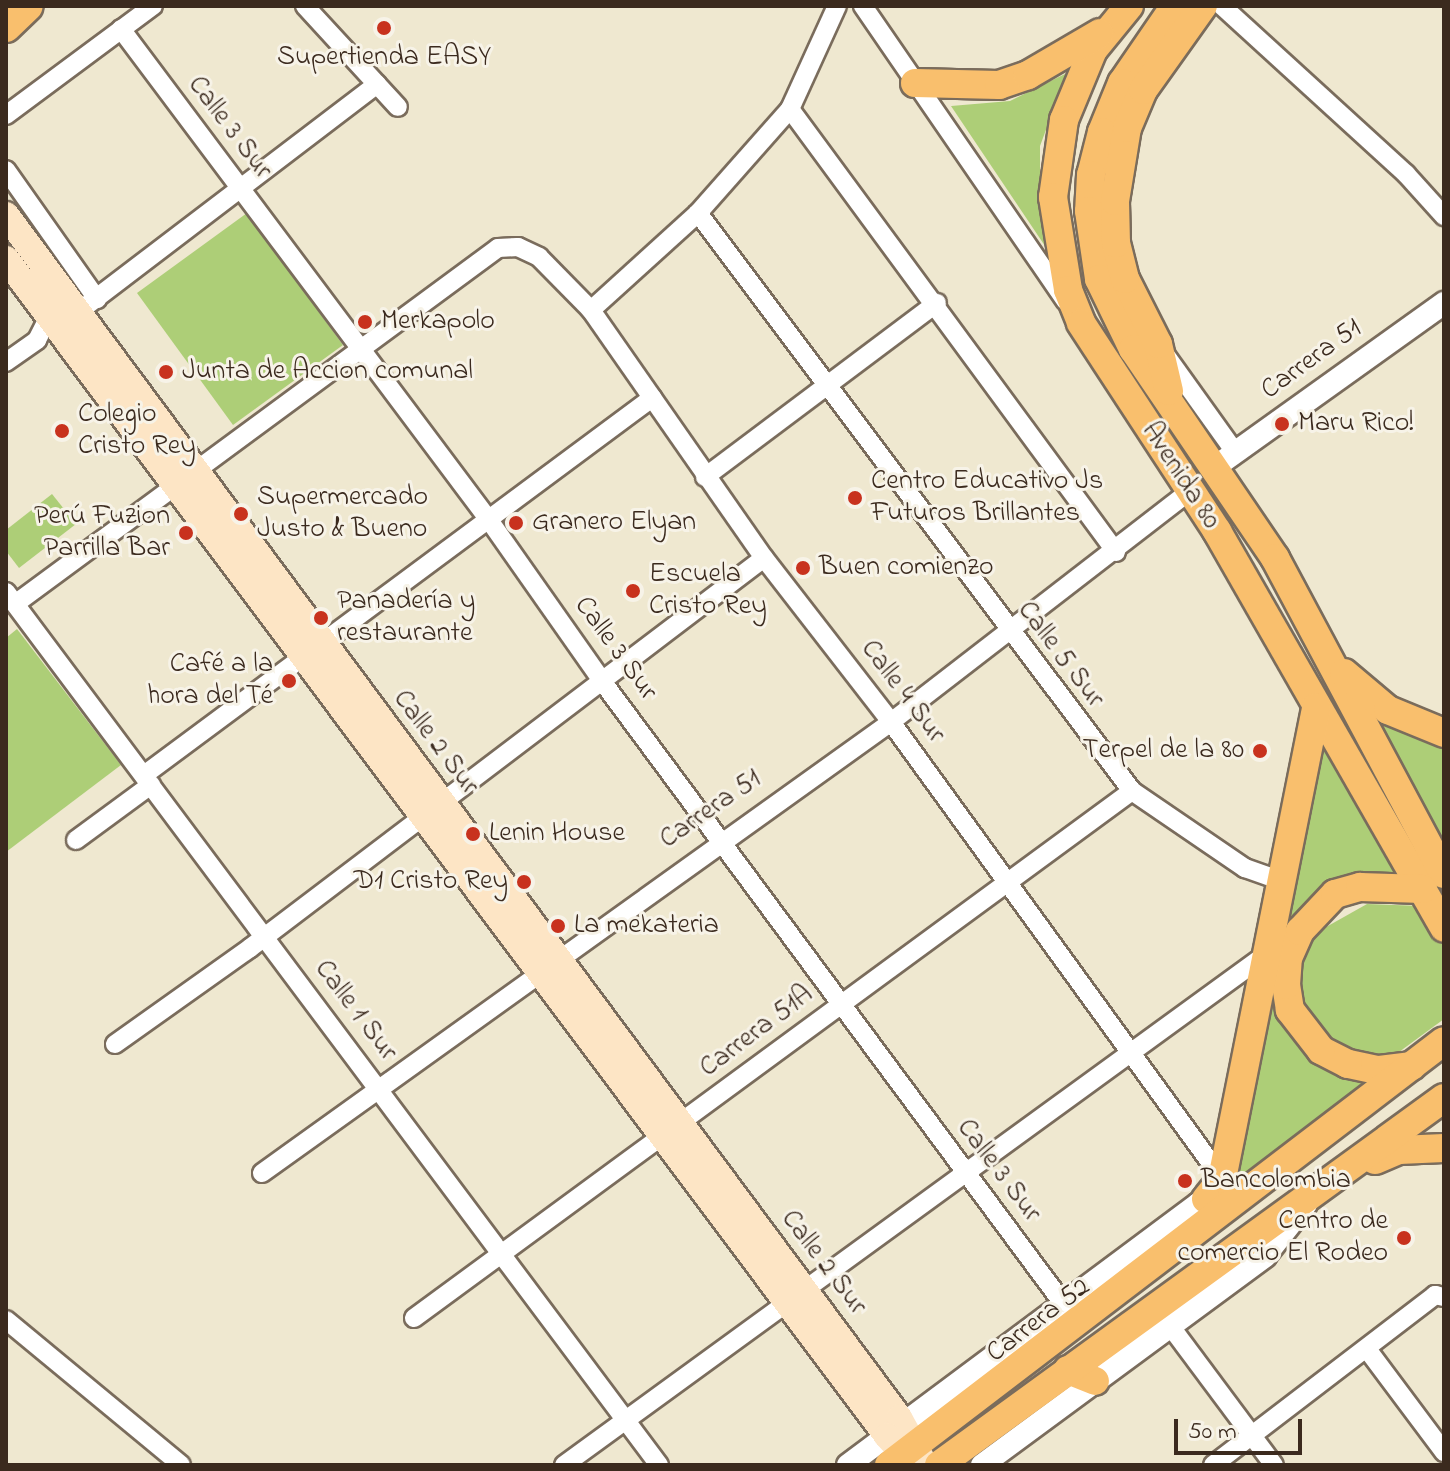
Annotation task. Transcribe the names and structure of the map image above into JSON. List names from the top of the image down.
{
  "streets": {
    "main road": ["Avenida 80", "Calle 2 Sur", "Carrera 52"],
    "street": [
      "Calle 3 Sur",
      "Carrera 51",
      "Calle 5 Sur",
      "Calle 4 Sur",
      "Calle 1 Sur",
      "Carrera 51A"
    ]
  },
  "crossings": [
    ["Calle 3 Sur", "Carrera 51"],
    ["Calle 3 Sur", "Calle 4 Sur"],
    ["Calle 3 Sur", "Carrera 51A"],
    ["Calle 3 Sur", "Carrera 52"],
    ["Carrera 51", "Avenida 80"],
    ["Carrera 51", "Calle 5 Sur"],
    ["Carrera 51", "Calle 4 Sur"],
    ["Carrera 51", "Calle 2 Sur"],
    ["Carrera 51", "Calle 1 Sur"],
    ["Calle 5 Sur", "Carrera 51A"],
    ["Calle 4 Sur", "Carrera 51A"],
    ["Calle 4 Sur", "Carrera 52"],
    ["Calle 2 Sur", "Carrera 51A"],
    ["Calle 2 Sur", "Carrera 52"],
    ["Calle 1 Sur", "Carrera 51A"]
  ],
  "places": [
    "Supertienda EASY",
    "Merkapolo",
    "Junta de Accion comunal",
    "Maru Rico!",
    "Colegio Cristo Rey",
    "Centro Educativo Js Futuros Brillantes",
    "Supermercado Justo & Bueno",
    "Granero Elyan",
    "Perú Fuzion Parrilla Bar",
    "Buen comienzo",
    "Escuela Cristo Rey",
    "Panadería y restaurante",
    "Café a la hora del Té",
    "Terpel de la 80",
    "Lenin House",
    "D1 Cristo Rey",
    "La mekateria",
    "Bancolombia",
    "Centro de comercio El Rodeo"
  ],
  "scale_bar": "50 m"
}
